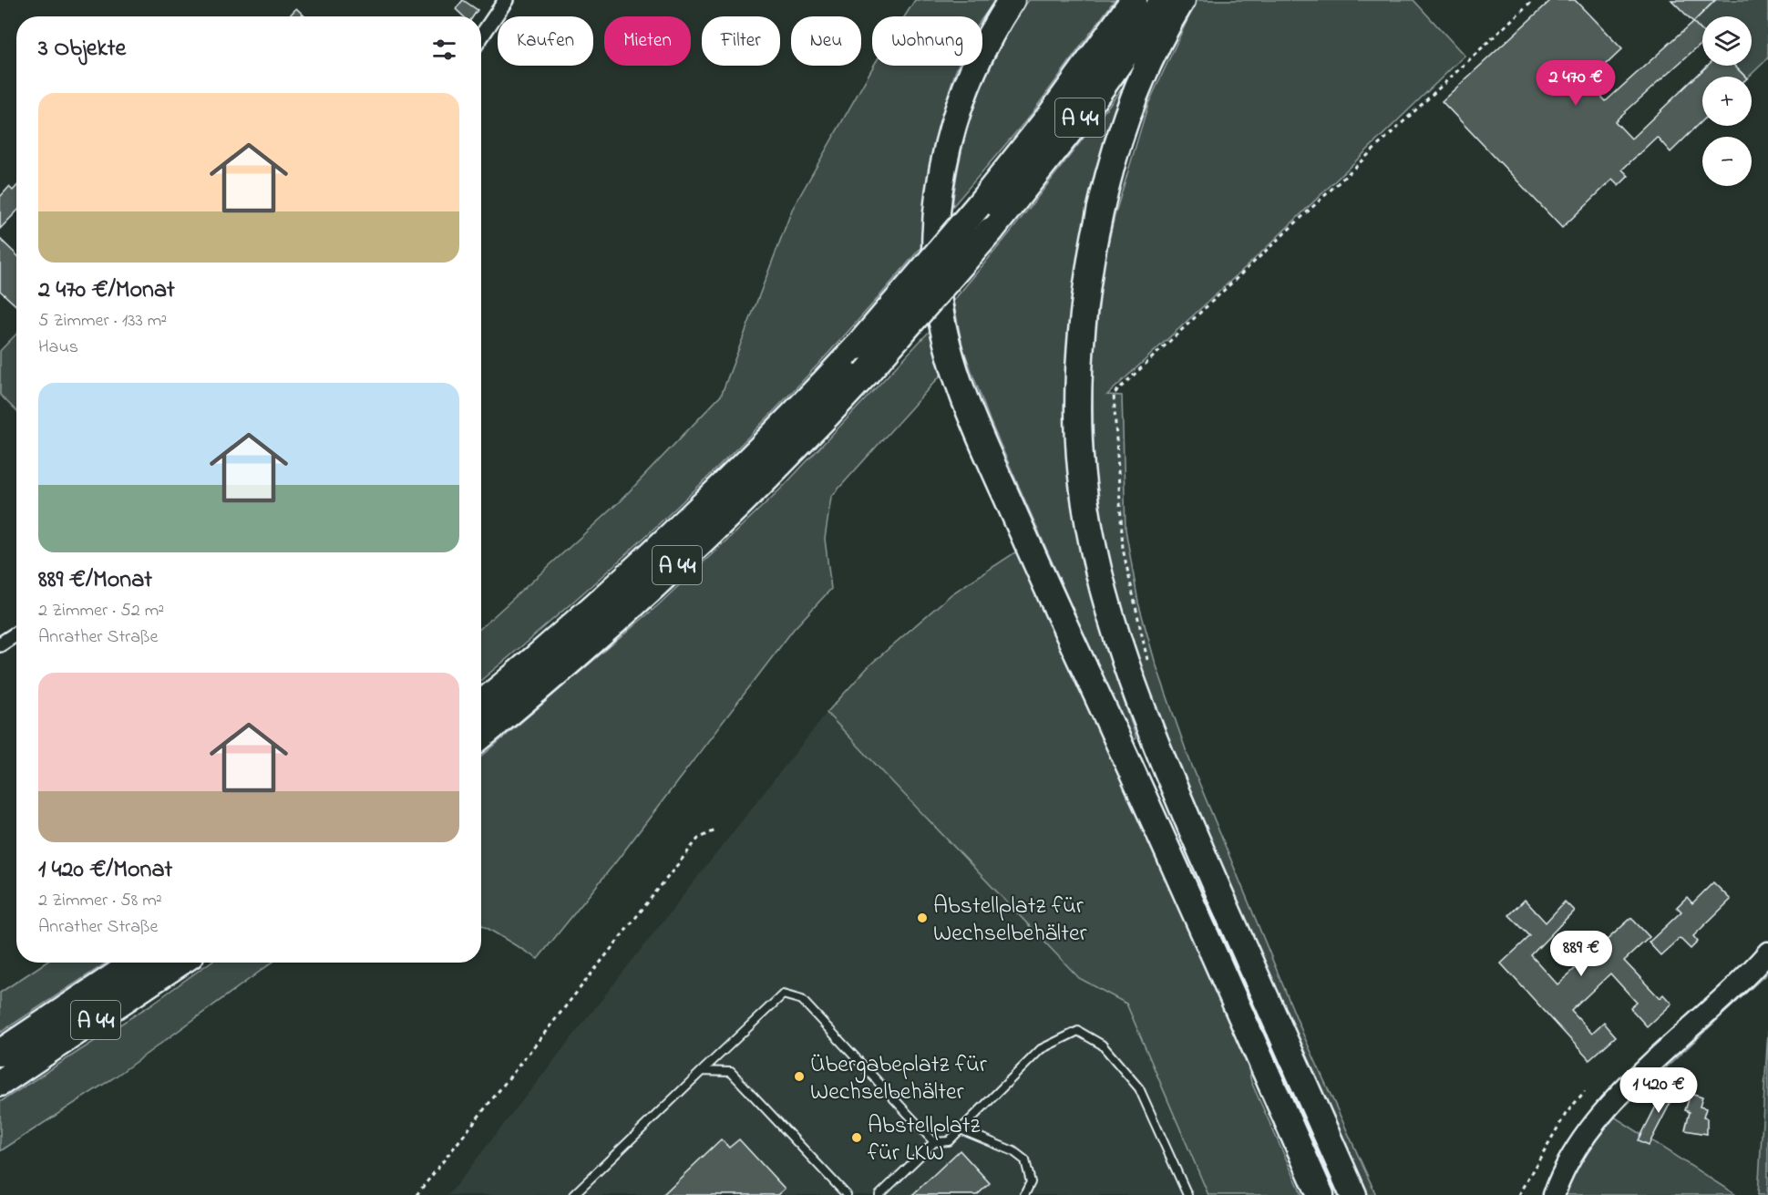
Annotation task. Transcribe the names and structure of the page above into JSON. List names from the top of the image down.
{
  "streets": {
    "highway": ["A 44"]
  },
  "places": ["Abstellplatz für Wechselbehälter", "Übergabeplatz für Wechselbehälter", "Abstellplatz für LKW"],
  "page": {
    "map_buttons": ["+", "−"],
    "chip": [
      "Kaufen",
      "Mieten",
      "Filter",
      "Neu",
      "Wohnung"
    ],
    "heading": "3 Objekte",
    "price": ["2 470 €", "889 €", "1 420 €"],
    "list": [
      {
        "name": "2 470 €/Monat",
        "note": "5 Zimmer · 133 m² · Haus"
      },
      {
        "name": "889 €/Monat",
        "note": "2 Zimmer · 52 m² · Anrather Straße"
      },
      {
        "name": "1 420 €/Monat",
        "note": "2 Zimmer · 58 m² · Anrather Straße"
      }
    ]
  }
}
